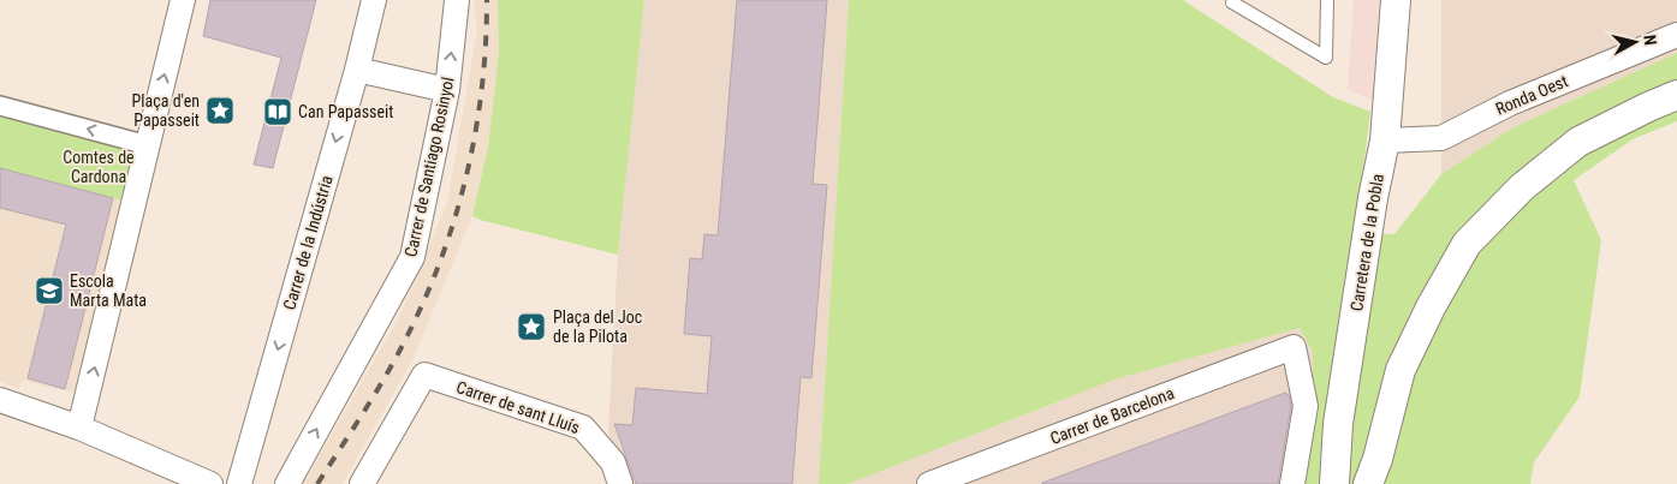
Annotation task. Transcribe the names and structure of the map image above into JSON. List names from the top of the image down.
{
  "streets": {
    "street": [
      "Ronda Oest",
      "Carrer de Santiago Rosinyol",
      "Carrer de la Indústria",
      "Carretera de la Pobla",
      "Carrer de sant Lluís",
      "Carrer de Barcelona"
    ]
  },
  "crossings": [
    ["Ronda Oest", "Carretera de la Pobla"]
  ],
  "one_way": ["Carrer de Santiago Rosinyol"],
  "parks": ["Comtes de Cardona"],
  "places": {
    "place": ["Plaça d'en Papasseit", "Plaça del Joc de la Pilota"],
    "library": ["Can Papasseit"],
    "school or university": ["Escola Marta Mata"]
  },
  "north": "right"
}
